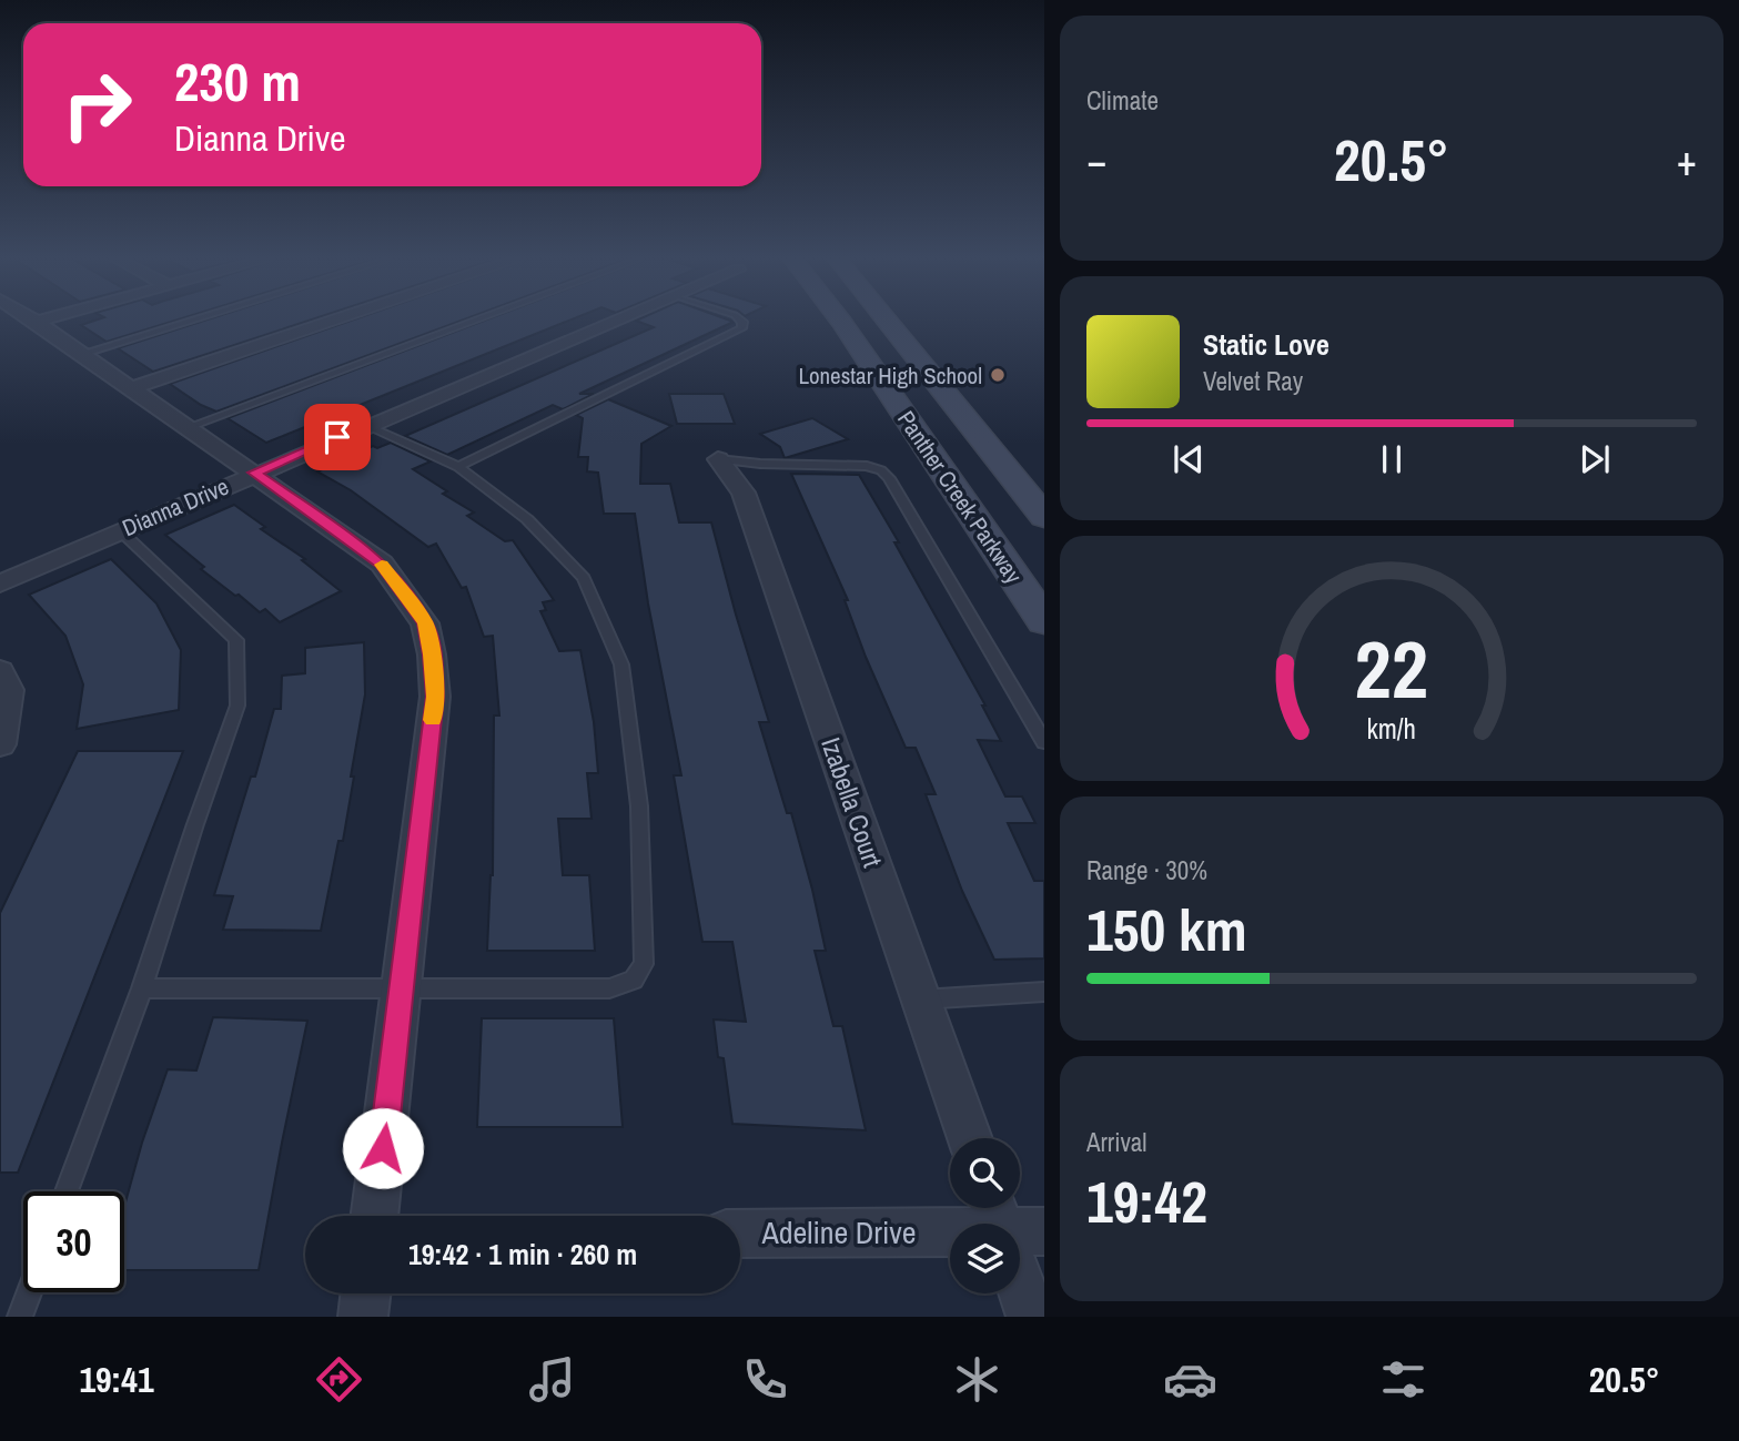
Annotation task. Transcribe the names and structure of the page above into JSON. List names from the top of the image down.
{
  "streets": {
    "main road": ["Panther Creek Parkway"],
    "street": ["Dianna Drive", "Izabella Court", "Adeline Drive"]
  },
  "places": ["Lonestar High School"],
  "page": {
    "tile": [
      "Climate",
      ["Range · 30%", "150 km"],
      ["Arrival", "19:42"]
    ],
    "turn": ["230 m", "Dianna Drive"],
    "heat": ["−", "20.5°", "+"],
    "song": ["Static Love", "Velvet Ray"],
    "limit": "30",
    "trip": "19:42 · 1 min · 260 m",
    "tabs": ["19:41", "20.5°"],
    "gauge": ["22", "km/h"]
  }
}
